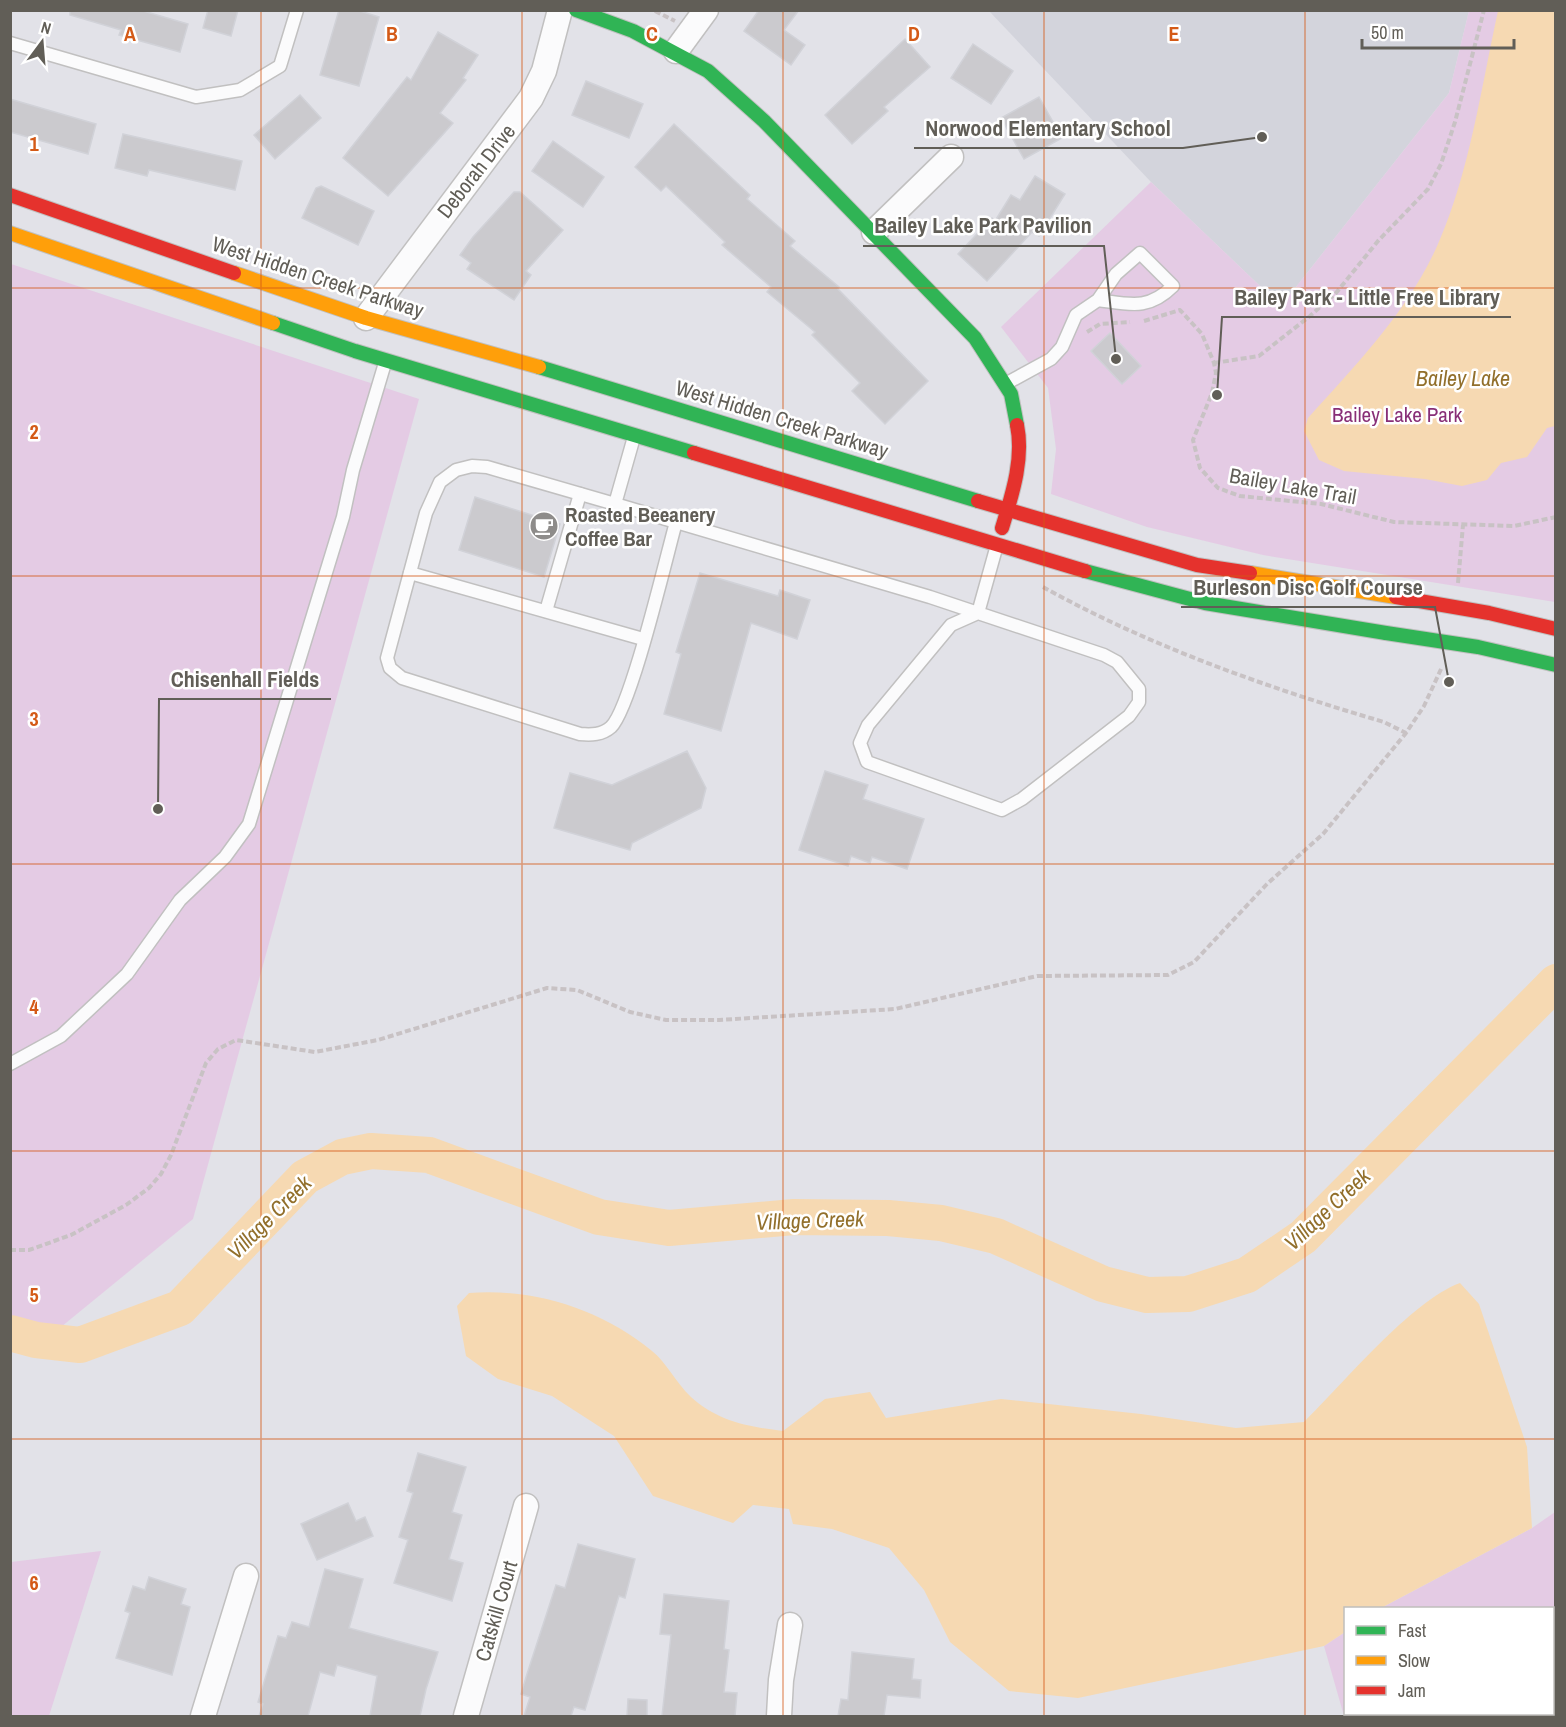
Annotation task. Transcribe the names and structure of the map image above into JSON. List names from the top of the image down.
{
  "streets": {
    "main road": ["West Hidden Creek Parkway"],
    "street": ["Deborah Drive", "Catskill Court"],
    "path": ["Bailey Lake Trail"]
  },
  "crossings": [
    ["Deborah Drive", "West Hidden Creek Parkway"]
  ],
  "water": ["Bailey Lake", "Village Creek"],
  "parks": ["Bailey Lake Park"],
  "places": {
    "other": [
      "Norwood Elementary School",
      "Bailey Lake Park Pavilion",
      "Bailey Park - Little Free Library",
      "Burleson Disc Golf Course",
      "Chisenhall Fields"
    ],
    "cafe": ["Roasted Beeanery Coffee Bar"]
  },
  "legend": ["Fast", "Slow", "Jam"],
  "scale_bar": "50 m",
  "north": "top",
  "grid": {
    "columns": [
      "A",
      "B",
      "C",
      "D",
      "E"
    ],
    "rows": [
      "1",
      "2",
      "3",
      "4",
      "5",
      "6"
    ]
  }
}
